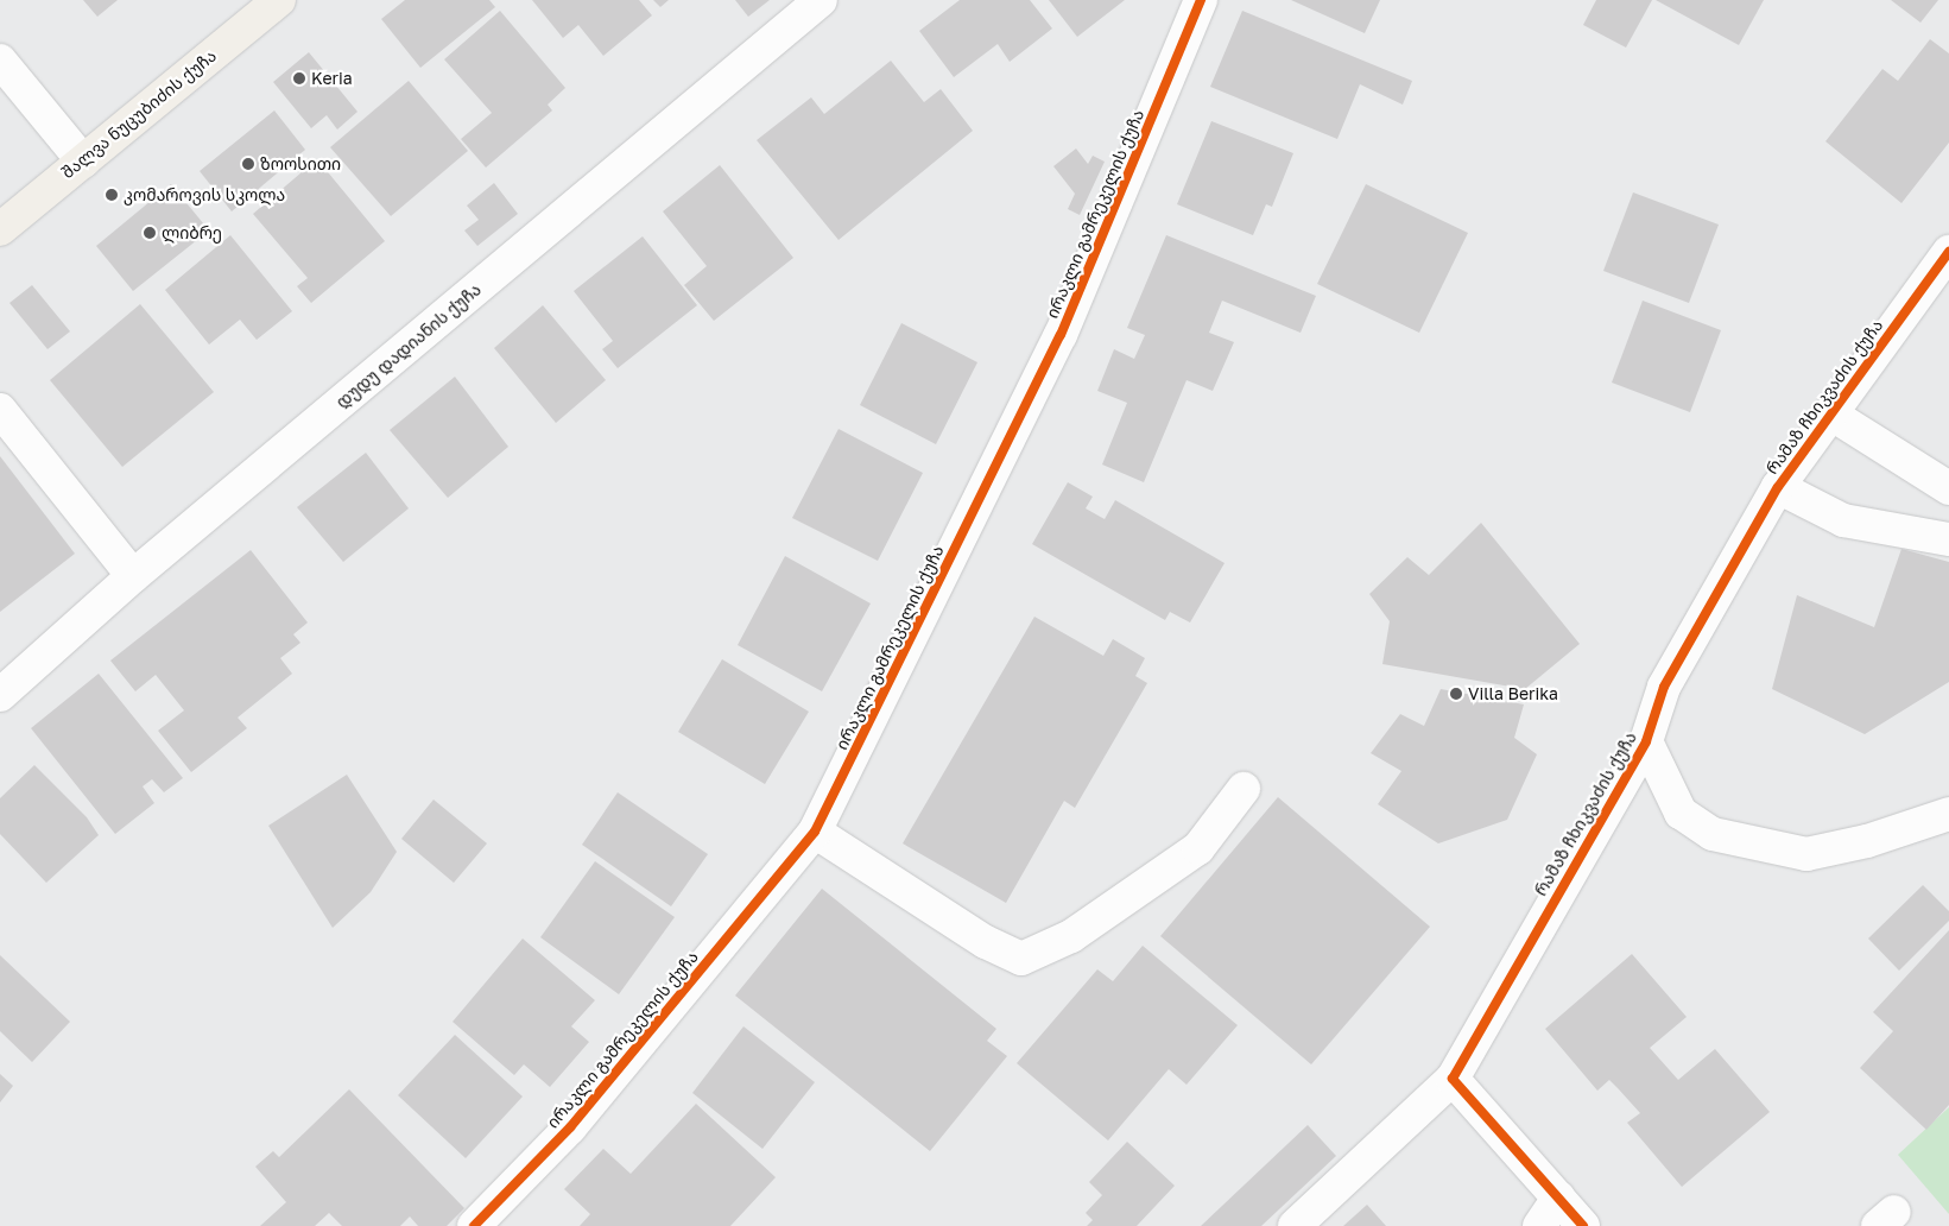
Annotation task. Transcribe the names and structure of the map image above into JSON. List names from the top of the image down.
{
  "streets": {
    "main road": ["შალვა ნუცუბიძის ქუჩა"],
    "street": ["ირაკლი გამრეკელის ქუჩა", "დუდუ დადიანის ქუჩა", "რამაზ ჩხიკვაძის ქუჩა"]
  },
  "places": [
    "Keria",
    "ზოოსითი",
    "კომაროვის სკოლა",
    "ლიბრე",
    "Villa Berika"
  ]
}
